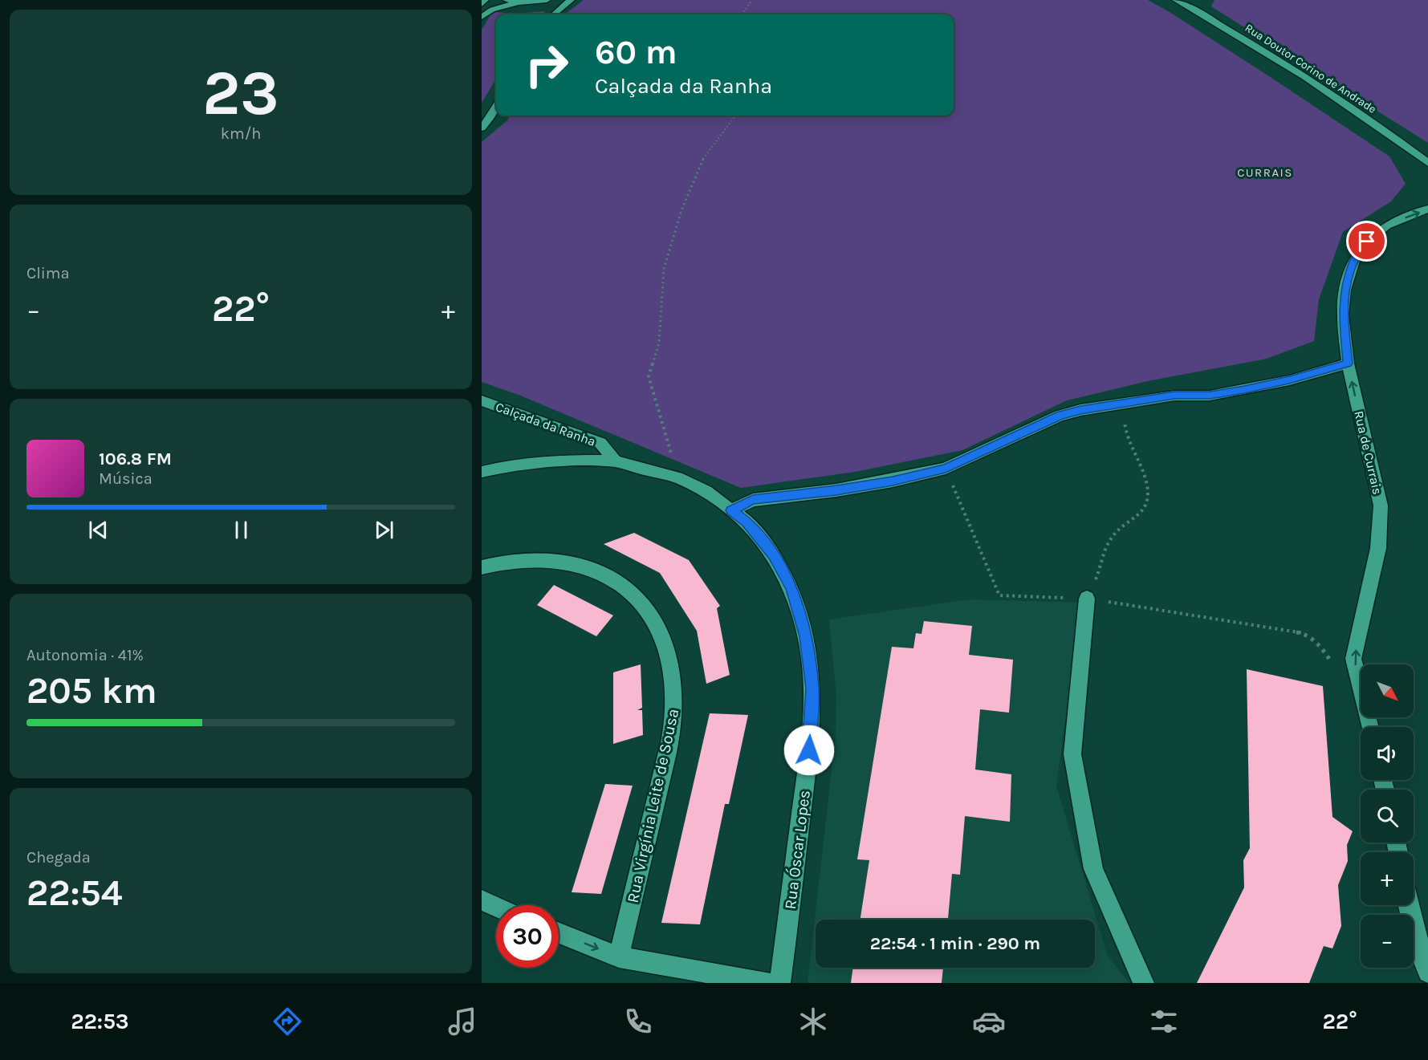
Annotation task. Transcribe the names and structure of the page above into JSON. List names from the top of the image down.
{
  "streets": {
    "street": [
      "Rua Doutor Corino de Andrade",
      "Calçada da Ranha",
      "Rua de Currais",
      "Rua Virgínia Leite de Sousa",
      "Rua Óscar Lopes"
    ]
  },
  "one_way": ["Rua de Currais"],
  "districts": ["CURRAIS"],
  "north": "bottom right",
  "page": {
    "tile": [
      ["23", "km/h"],
      "Clima",
      ["Autonomia · 41%", "205 km"],
      ["Chegada", "22:54"]
    ],
    "turn": ["60 m", "Calçada da Ranha"],
    "heat": ["−", "22°", "+"],
    "song": ["106.8 FM", "Música"],
    "map_buttons": ["+", "−"],
    "limit": "30",
    "trip": "22:54 · 1 min · 290 m",
    "tabs": ["22:53", "22°"]
  }
}
